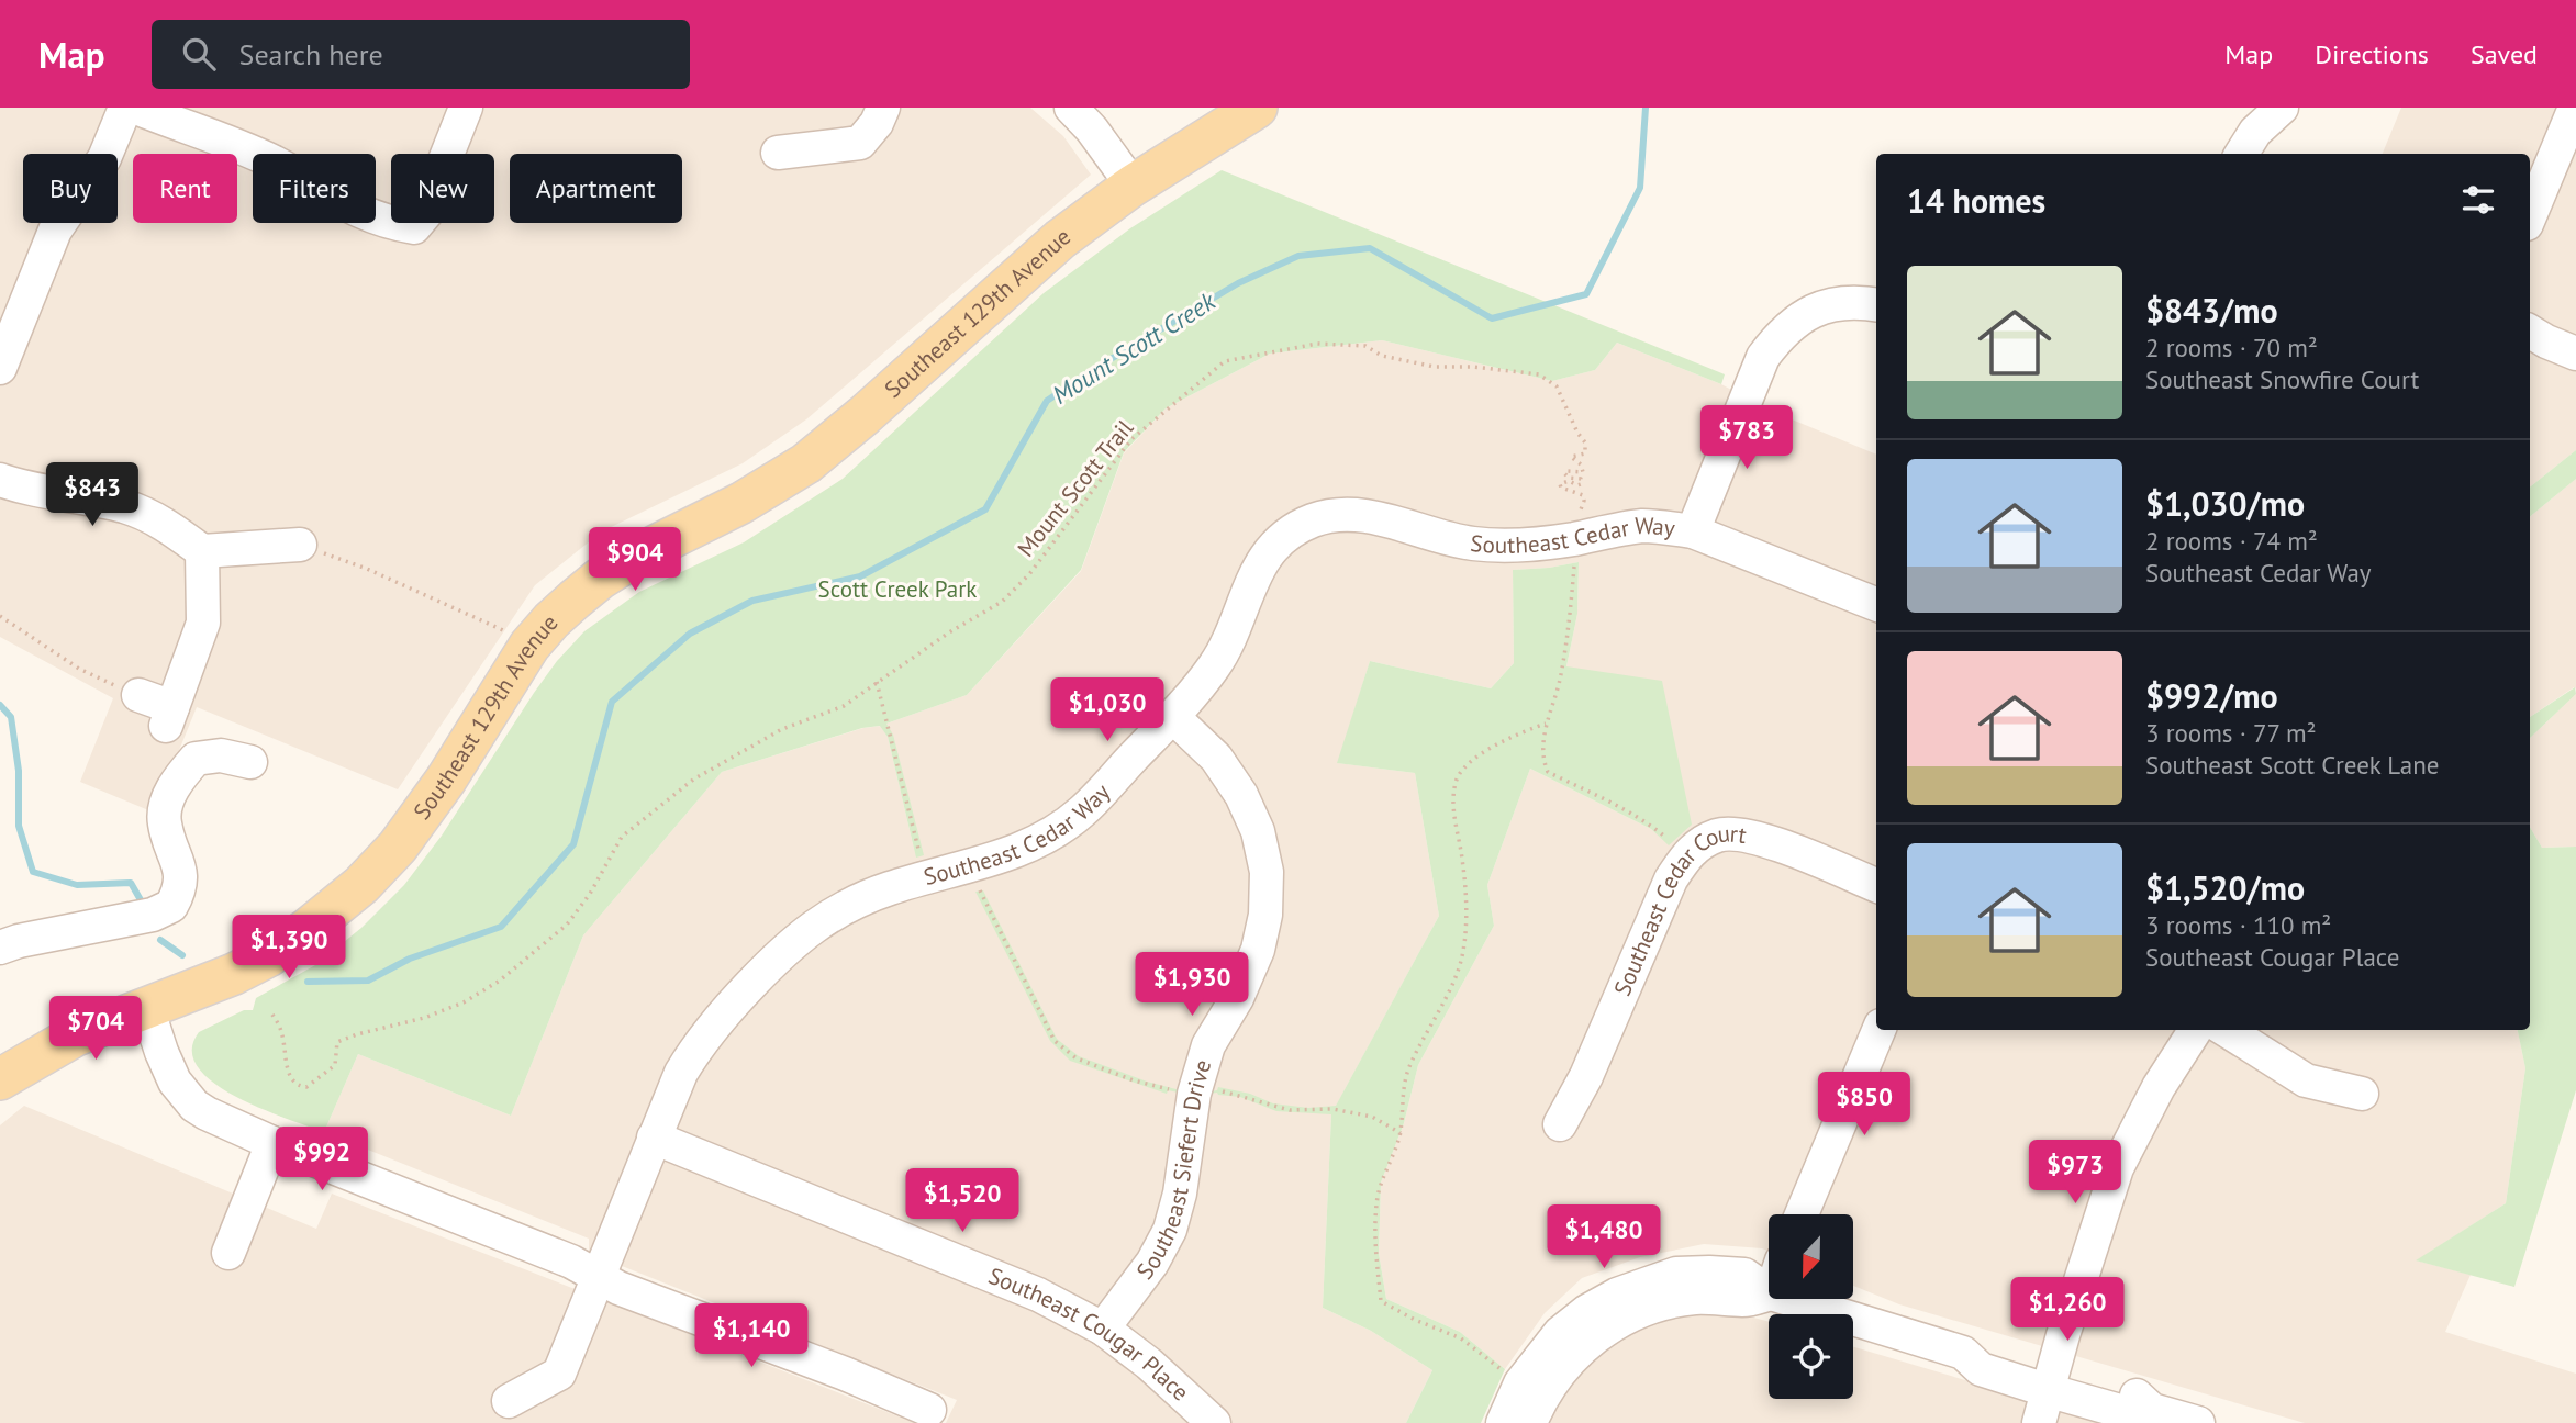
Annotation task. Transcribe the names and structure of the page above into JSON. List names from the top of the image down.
{
  "streets": {
    "main road": ["Southeast 129th Avenue"],
    "street": [
      "Southeast Cedar Way",
      "Southeast Cedar Court",
      "Southeast Siefert Drive",
      "Southeast Cougar Place"
    ],
    "path": ["Mount Scott Trail"]
  },
  "crossings": [
    ["Southeast Cedar Way", "Southeast Siefert Drive"],
    ["Southeast Cedar Way", "Southeast Cougar Place"],
    ["Southeast Siefert Drive", "Southeast Cougar Place"]
  ],
  "water": ["Mount Scott Creek"],
  "parks": ["Scott Creek Park"],
  "north": "bottom",
  "page": {
    "header": "Map",
    "search": "Search here",
    "nav": ["Map", "Directions", "Saved"],
    "chip": [
      "Buy",
      "Rent",
      "Filters",
      "New",
      "Apartment"
    ],
    "heading": "14 homes",
    "list": [
      {
        "name": "$843/mo",
        "note": "2 rooms · 70 m² · Southeast Snowfire Court"
      },
      {
        "name": "$1,030/mo",
        "note": "2 rooms · 74 m² · Southeast Cedar Way"
      },
      {
        "name": "$992/mo",
        "note": "3 rooms · 77 m² · Southeast Scott Creek Lane"
      },
      {
        "name": "$1,520/mo",
        "note": "3 rooms · 110 m² · Southeast Cougar Place"
      }
    ],
    "price": [
      "$783",
      "$843",
      "$904",
      "$1,030",
      "$1,390",
      "$1,930",
      "$704",
      "$850",
      "$992",
      "$973",
      "$1,520",
      "$1,480",
      "$1,260",
      "$1,140"
    ]
  }
}
